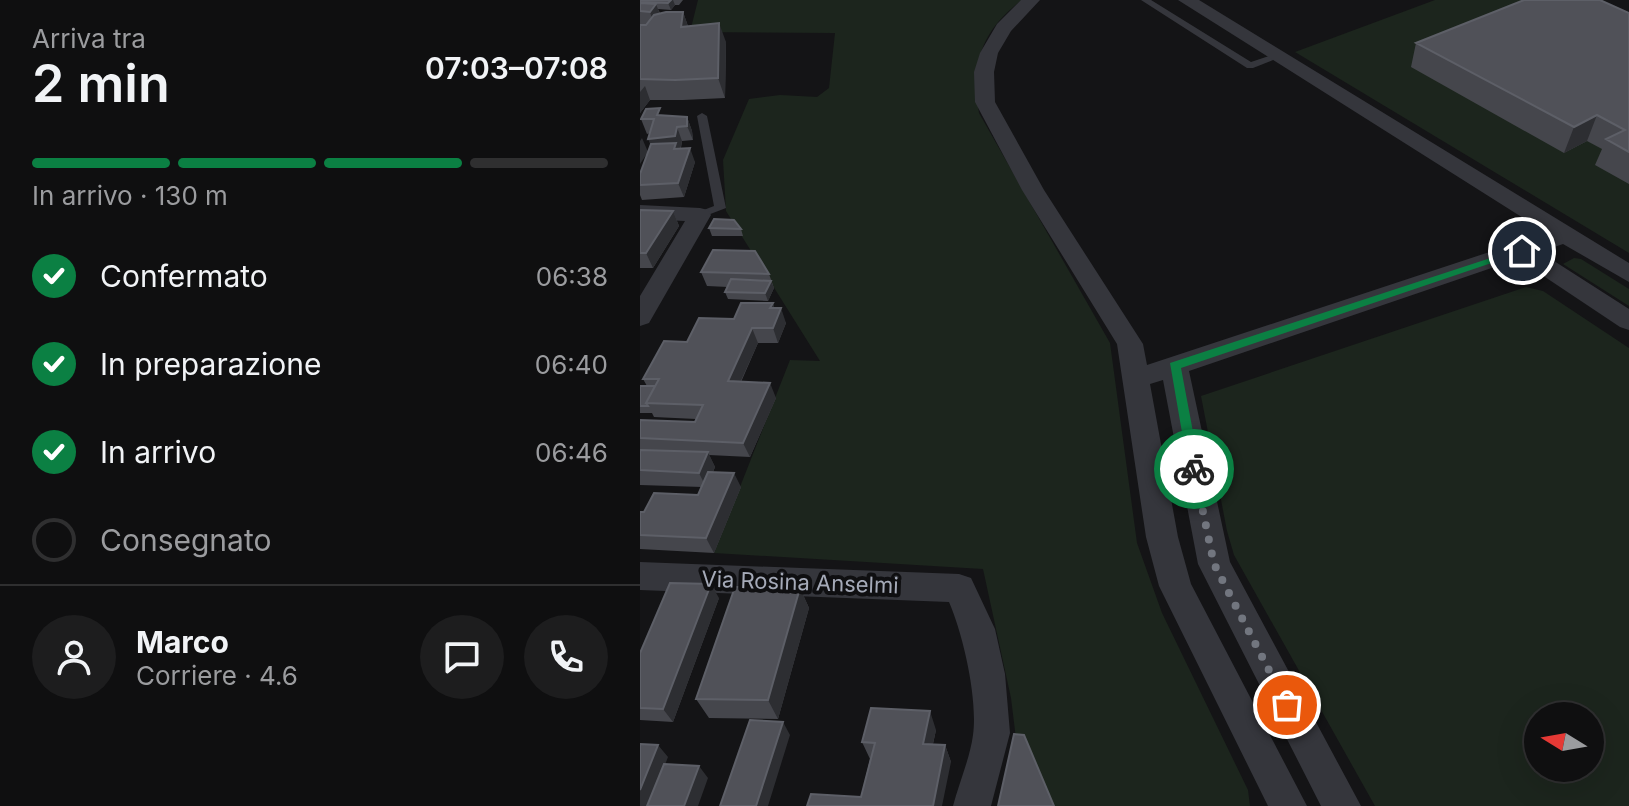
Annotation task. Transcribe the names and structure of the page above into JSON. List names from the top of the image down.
{
  "streets": {
    "street": ["Via Rosina Anselmi"]
  },
  "north": "left",
  "page": {
    "heading": ["2 min", "Arriva tra", "07:03–07:08"],
    "panel": ["Marco", "Corriere · 4.6"],
    "bar": "In arrivo · 130 m",
    "list": [
      ["Confermato", "06:38"],
      ["In preparazione", "06:40"],
      ["In arrivo", "06:46"],
      "Consegnato"
    ]
  }
}
